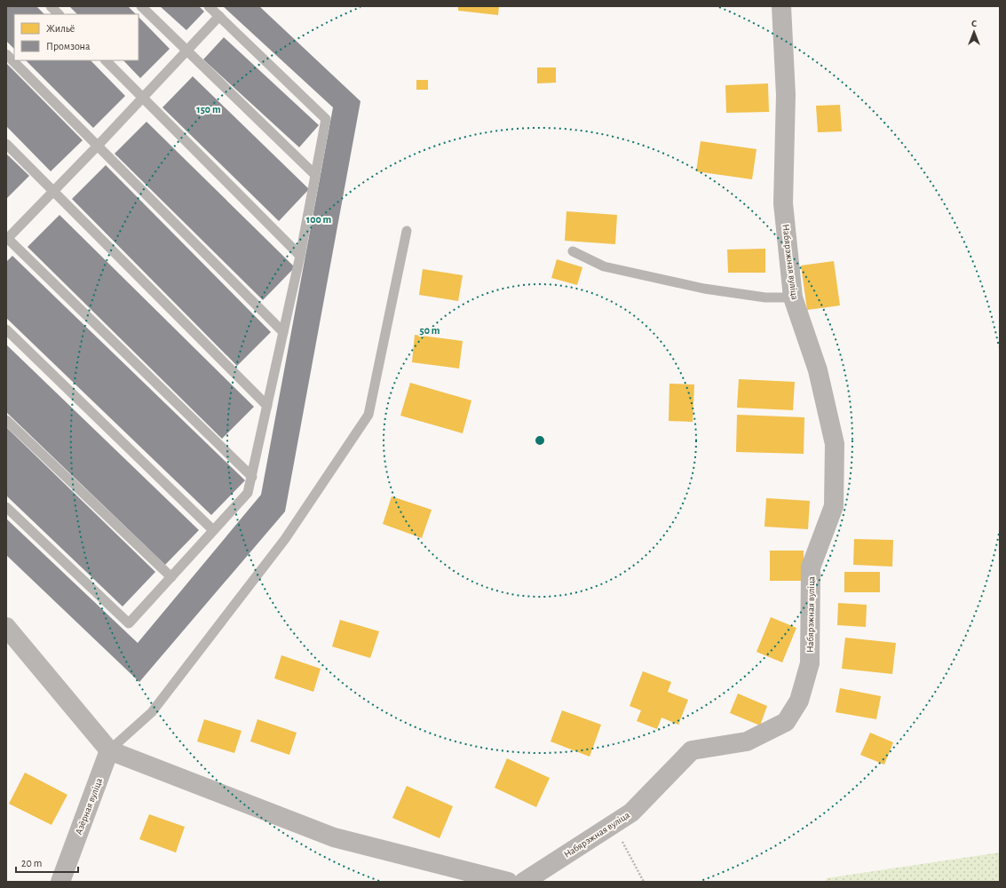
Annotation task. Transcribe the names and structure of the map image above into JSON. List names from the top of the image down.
{
  "streets": {
    "street": ["Набярэжная вуліца", "Азёрная вуліца"]
  },
  "legend": ["Жильё", "Промзона"],
  "scale_bar": "20 m",
  "north": "top",
  "rings": ["150 m", "100 m", "50 m"]
}
